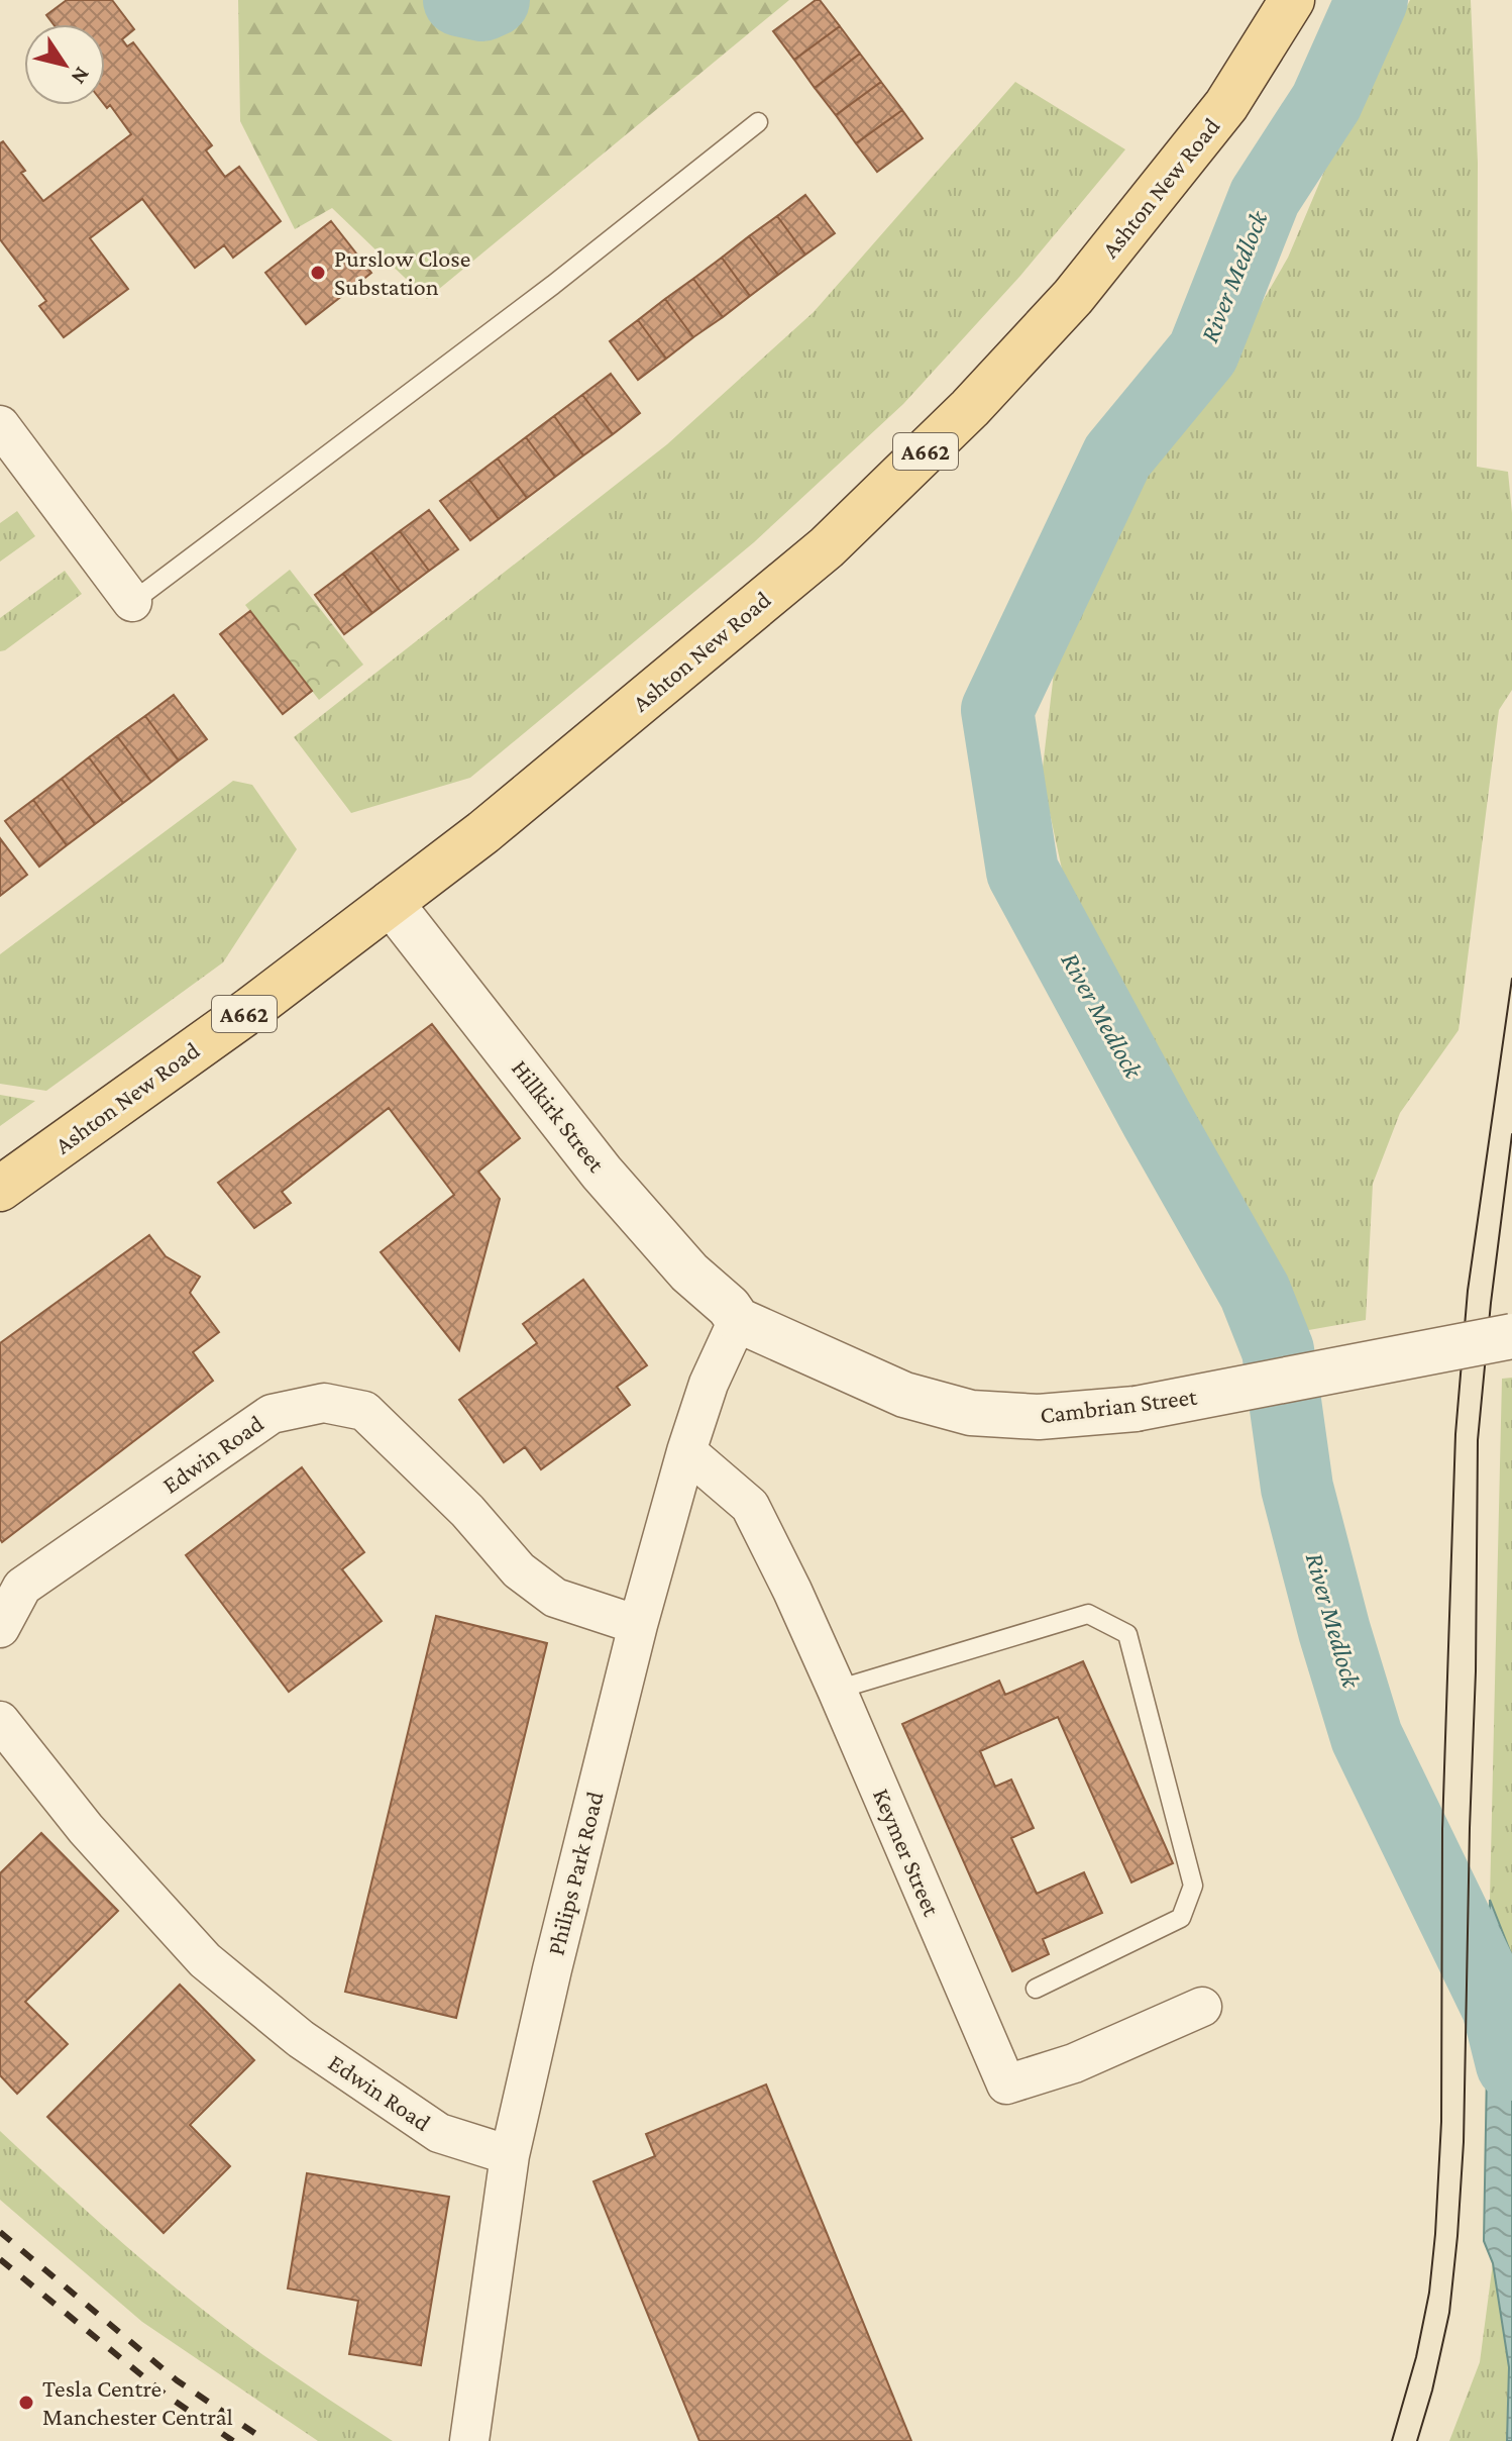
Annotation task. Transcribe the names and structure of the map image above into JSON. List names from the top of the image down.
{
  "streets": {
    "main road": ["Ashton New Road", "A662"],
    "street": [
      "Hillkirk Street",
      "Cambrian Street",
      "Edwin Road",
      "Keymer Street",
      "Philips Park Road"
    ]
  },
  "crossings": [
    ["Ashton New Road", "Hillkirk Street"],
    ["Hillkirk Street", "Cambrian Street"],
    ["Hillkirk Street", "Philips Park Road"],
    ["Cambrian Street", "Philips Park Road"],
    ["Edwin Road", "Philips Park Road"],
    ["Keymer Street", "Philips Park Road"]
  ],
  "water": ["River Medlock"],
  "places": ["Purslow Close Substation", "Tesla Centre Manchester Central"],
  "north": "bottom right"
}
